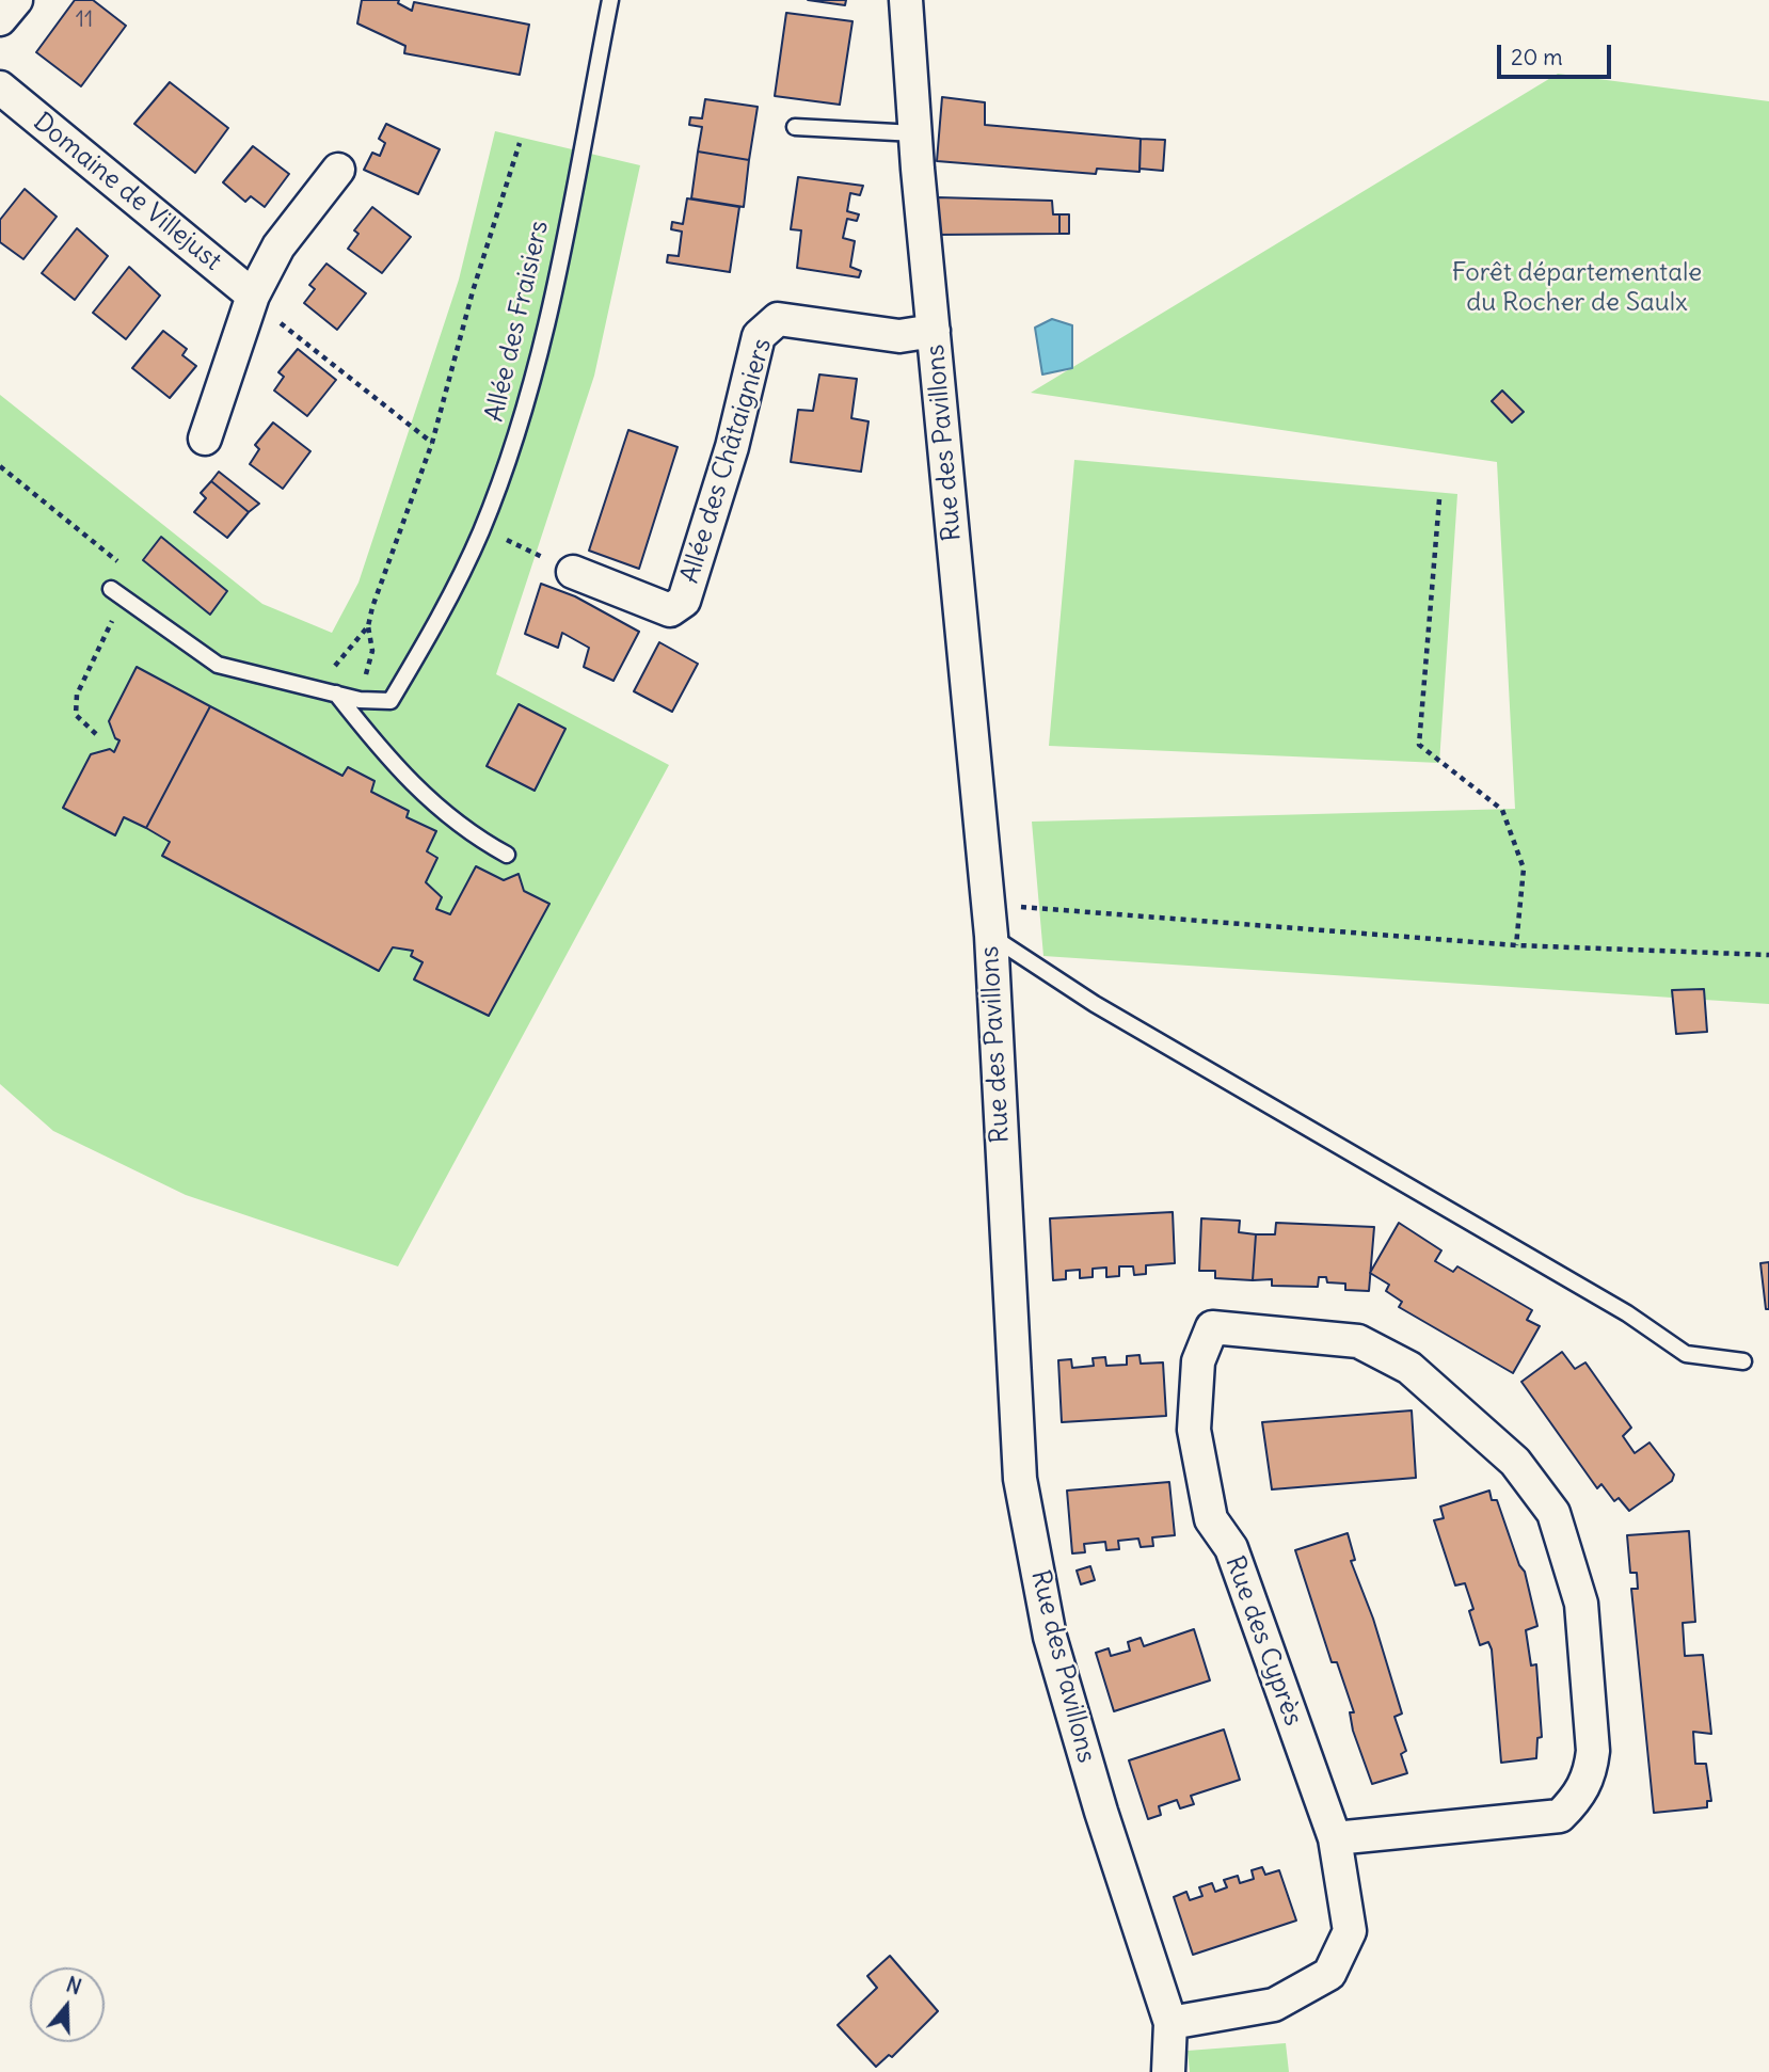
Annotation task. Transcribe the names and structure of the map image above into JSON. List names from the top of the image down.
{
  "streets": {
    "street": [
      "Domaine de Villejust",
      "Rue des Pavillons",
      "Allée des Châtaigniers",
      "Rue des Cyprès"
    ],
    "lane": ["Allée des Fraisiers"]
  },
  "crossings": [
    ["Rue des Pavillons", "Allée des Châtaigniers"],
    ["Rue des Pavillons", "Rue des Cyprès"]
  ],
  "parks": ["Forêt départementale du Rocher de Saulx"],
  "house_numbers": ["11"],
  "scale_bar": "20 m",
  "north": "top"
}
